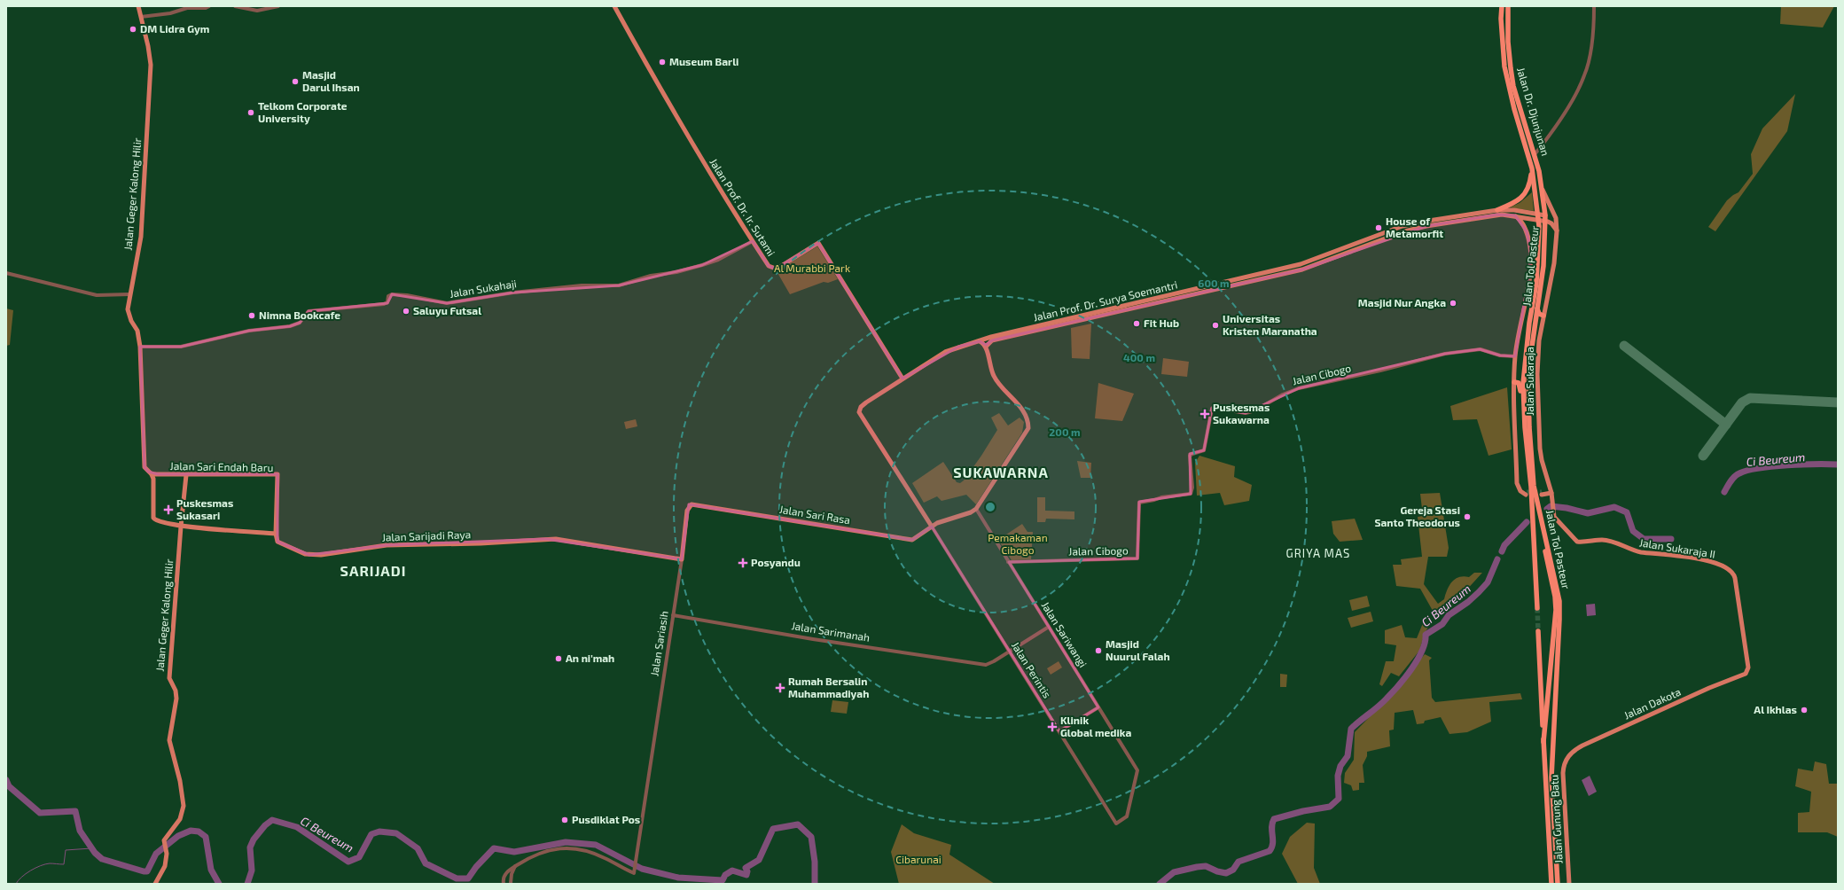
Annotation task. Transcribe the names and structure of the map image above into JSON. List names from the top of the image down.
{
  "streets": {
    "highway": ["Jalan Dr. Djunjunan", "Jalan Tol Pasteur"],
    "main road": [
      "Jalan Geger Kalong Hilir",
      "Jalan Prof. Dr. Ir. Sutami",
      "Jalan Prof. Dr. Surya Soemantri",
      "Jalan Sukaraja",
      "Jalan Sari Endah Baru",
      "Jalan Sari Rasa",
      "Jalan Sarijadi Raya",
      "Jalan Sukaraja II",
      "Jalan Sariasih",
      "Jalan Dakota",
      "Jalan Gunung Batu"
    ],
    "street": [
      "Jalan Sukahaji",
      "Jalan Cibogo",
      "Jalan Sarimanah",
      "Jalan Sariwangi",
      "Jalan Perintis"
    ]
  },
  "crossings": [
    ["Jalan Dr. Djunjunan", "Jalan Tol Pasteur"],
    ["Jalan Dr. Djunjunan", "Jalan Prof. Dr. Surya Soemantri"],
    ["Jalan Dr. Djunjunan", "Jalan Sukaraja"],
    ["Jalan Geger Kalong Hilir", "Jalan Sukahaji"],
    ["Jalan Geger Kalong Hilir", "Jalan Sari Endah Baru"],
    ["Jalan Prof. Dr. Ir. Sutami", "Jalan Sukahaji"],
    ["Jalan Prof. Dr. Ir. Sutami", "Jalan Prof. Dr. Surya Soemantri"],
    ["Jalan Tol Pasteur", "Jalan Prof. Dr. Surya Soemantri"],
    ["Jalan Prof. Dr. Surya Soemantri", "Jalan Sari Rasa"],
    ["Jalan Prof. Dr. Surya Soemantri", "Jalan Perintis"],
    ["Jalan Cibogo", "Jalan Sariwangi"],
    ["Jalan Sukaraja", "Jalan Sukaraja II"],
    ["Jalan Sari Endah Baru", "Jalan Sarijadi Raya"],
    ["Jalan Sari Rasa", "Jalan Sariwangi"],
    ["Jalan Sari Rasa", "Jalan Sariasih"],
    ["Jalan Sari Rasa", "Jalan Perintis"],
    ["Jalan Sarijadi Raya", "Jalan Sariasih"],
    ["Jalan Sukaraja II", "Jalan Dakota"],
    ["Jalan Sarimanah", "Jalan Sariasih"],
    ["Jalan Sarimanah", "Jalan Perintis"],
    ["Jalan Sariwangi", "Jalan Perintis"],
    ["Jalan Dakota", "Jalan Gunung Batu"]
  ],
  "districts": ["SUKAWARNA", "GRIYA MAS", "SARIJADI"],
  "water": ["Ci Beureum"],
  "parks": ["Al Murabbi Park", "Pemakaman Cibogo", "Cibarunai"],
  "places": {
    "other": [
      "DM Lidra Gym",
      "Museum Barli",
      "Masjid Darul Ihsan",
      "Telkom Corporate University",
      "House of Metamorfit",
      "Masjid Nur Angka",
      "Saluyu Futsal",
      "Nimna Bookcafe",
      "Fit Hub",
      "Universitas Kristen Maranatha",
      "Gereja Stasi Santo Theodorus",
      "Masjid Nuurul Falah",
      "An ni'mah",
      "Al Ikhlas",
      "Pusdiklat Pos"
    ],
    "health": [
      "Puskesmas Sukawarna",
      "Puskesmas Sukasari",
      "Posyandu",
      "Rumah Bersalin Muhammadiyah",
      "Klinik Global medika"
    ]
  },
  "rings": ["600 m", "400 m", "200 m"]
}
